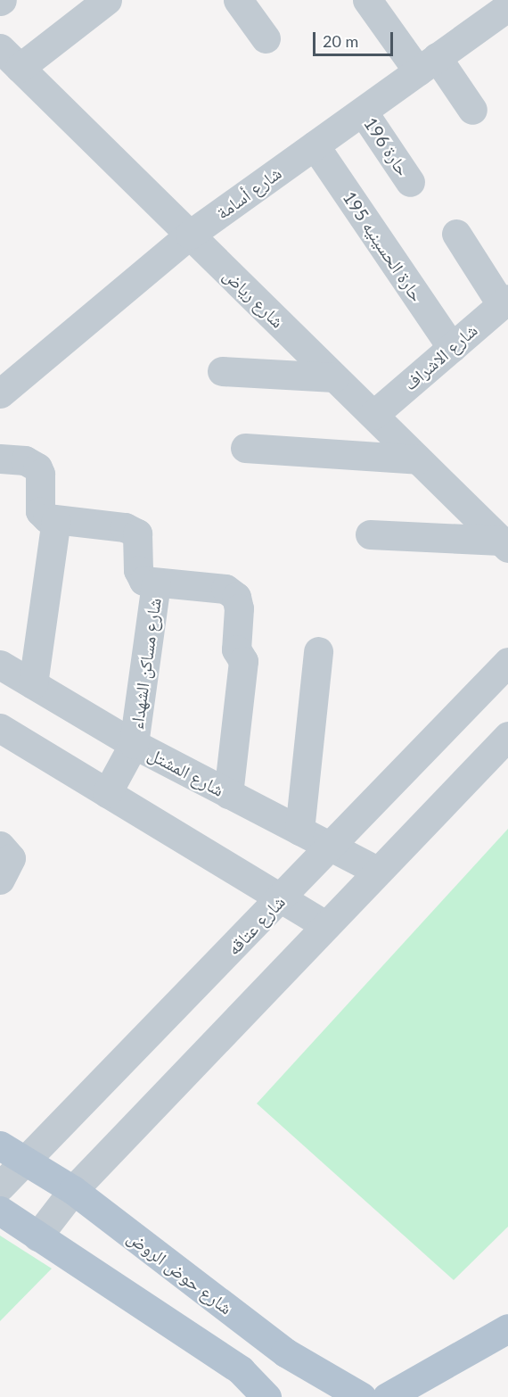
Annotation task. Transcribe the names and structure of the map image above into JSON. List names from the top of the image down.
{
  "streets": {
    "main road": ["شارع حوض الروض"],
    "street": [
      "حارة 196",
      "شارع أسامة",
      "حارة الحسينيه 195",
      "شارع رياض",
      "شارع الاشراف",
      "شارع مساكن الشهداء",
      "شارع المشتل",
      "شارع عتاقه"
    ]
  },
  "crossings": [
    ["حارة 196", "شارع أسامة"],
    ["شارع أسامة", "حارة الحسينيه 195"],
    ["شارع أسامة", "شارع رياض"],
    ["حارة الحسينيه 195", "شارع الاشراف"],
    ["شارع رياض", "شارع الاشراف"],
    ["شارع مساكن الشهداء", "شارع المشتل"],
    ["شارع المشتل", "شارع عتاقه"],
    ["شارع عتاقه", "شارع حوض الروض"]
  ],
  "scale_bar": "20 m"
}
